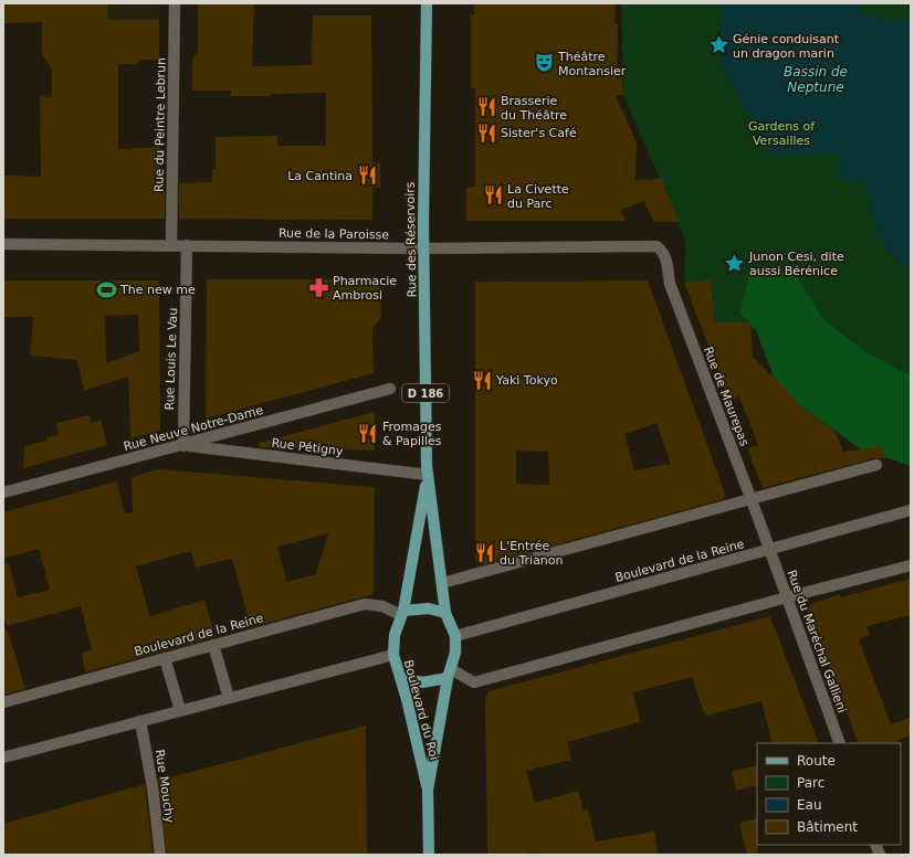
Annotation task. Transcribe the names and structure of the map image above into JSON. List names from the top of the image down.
{
  "streets": {
    "main road": ["Rue des Réservoirs", "D 186", "Boulevard du Roi"],
    "street": [
      "Rue du Peintre Lebrun",
      "Rue de la Paroisse",
      "Rue Louis Le Vau",
      "Rue de Maurepas",
      "Rue Neuve Notre-Dame",
      "Rue Pétigny",
      "Boulevard de la Reine",
      "Rue du Maréchal Gallieni",
      "Rue Mouchy"
    ]
  },
  "crossings": [
    ["Rue du Peintre Lebrun", "Rue de la Paroisse"],
    ["Rue de la Paroisse", "Rue des Réservoirs"],
    ["Rue de la Paroisse", "Rue Louis Le Vau"],
    ["Rue de la Paroisse", "Rue de Maurepas"],
    ["Rue des Réservoirs", "Rue Pétigny"],
    ["Rue des Réservoirs", "Boulevard de la Reine"],
    ["Rue des Réservoirs", "Boulevard du Roi"],
    ["Rue Louis Le Vau", "Rue Neuve Notre-Dame"],
    ["Rue Louis Le Vau", "Rue Pétigny"],
    ["Rue de Maurepas", "Boulevard de la Reine"],
    ["Rue de Maurepas", "Rue du Maréchal Gallieni"],
    ["Rue Neuve Notre-Dame", "Rue Pétigny"],
    ["Boulevard de la Reine", "Rue du Maréchal Gallieni"],
    ["Boulevard de la Reine", "Boulevard du Roi"]
  ],
  "water": ["Bassin de Neptune"],
  "parks": ["Gardens of Versailles"],
  "places": {
    "place": ["Génie conduisant un dragon marin", "Junon Cesi, dite aussi Bérénice"],
    "theatre": ["Théâtre Montansier"],
    "restaurant": [
      "Brasserie du Théâtre",
      "Sister's Café",
      "La Cantina",
      "La Civette du Parc",
      "Yaki Tokyo",
      "Fromages & Papilles",
      "L'Entrée du Trianon"
    ],
    "pharmacy": ["Pharmacie Ambrosi"],
    "sports": ["The new me"]
  },
  "legend": [
    "Route",
    "Parc",
    "Eau",
    "Bâtiment"
  ]
}
